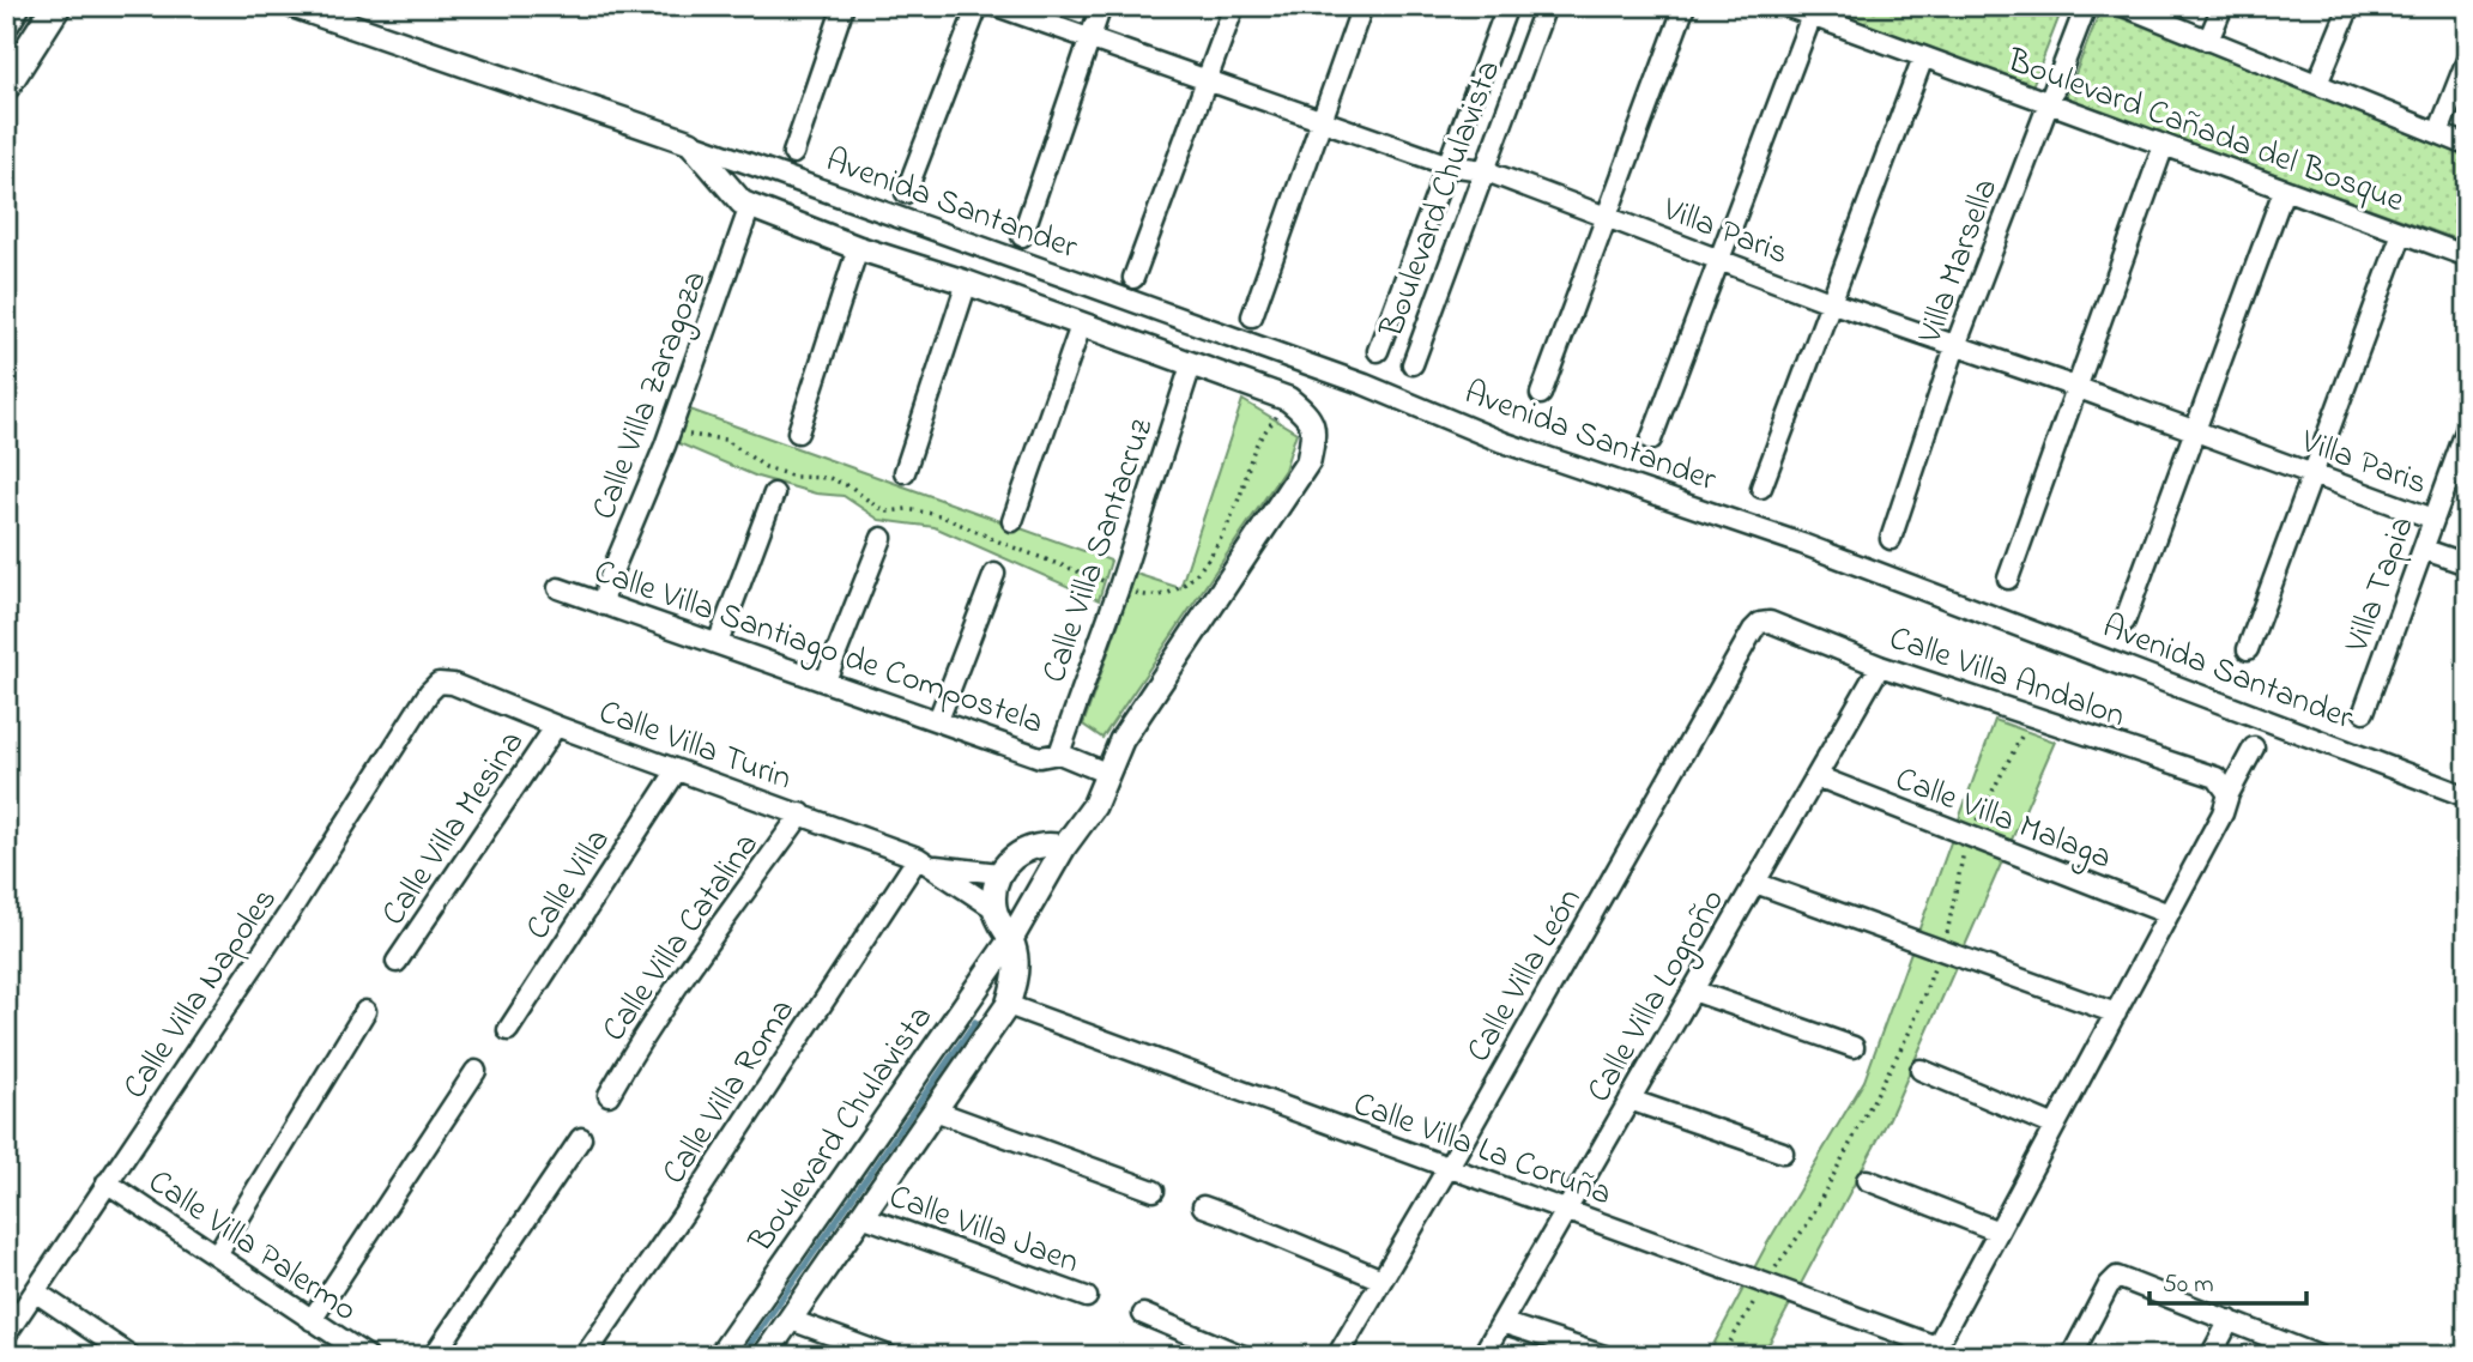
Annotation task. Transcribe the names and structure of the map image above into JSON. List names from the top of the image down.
{
  "streets": {
    "street": [
      "Boulevard Cañada del Bosque",
      "Boulevard Chulavista",
      "Avenida Santander",
      "Villa Paris",
      "Villa Marsella",
      "Calle Villa Zaragoza",
      "Calle Villa Santacruz",
      "Villa Tapia",
      "Calle Villa Santiago de Compostela",
      "Calle Villa Andalon",
      "Calle Villa Turin",
      "Calle Villa Malaga",
      "Calle Villa Mesina",
      "Calle Villa",
      "Calle Villa Catalina",
      "Calle Villa León",
      "Calle Villa Napoles",
      "Calle Villa Logroño",
      "Calle Villa Roma",
      "Calle Villa La Coruña",
      "Calle Villa Jaen",
      "Calle Villa Palermo"
    ]
  },
  "crossings": [
    ["Boulevard Cañada del Bosque", "Villa Marsella"],
    ["Boulevard Chulavista", "Villa Paris"],
    ["Boulevard Chulavista", "Calle Villa Santacruz"],
    ["Boulevard Chulavista", "Calle Villa Santiago de Compostela"],
    ["Boulevard Chulavista", "Calle Villa Turin"],
    ["Boulevard Chulavista", "Calle Villa La Coruña"],
    ["Boulevard Chulavista", "Calle Villa Jaen"],
    ["Villa Paris", "Villa Marsella"],
    ["Villa Paris", "Villa Tapia"],
    ["Calle Villa Zaragoza", "Calle Villa Santiago de Compostela"],
    ["Calle Villa Santacruz", "Calle Villa Santiago de Compostela"],
    ["Calle Villa Andalon", "Calle Villa León"],
    ["Calle Villa Andalon", "Calle Villa Logroño"],
    ["Calle Villa Turin", "Calle Villa Mesina"],
    ["Calle Villa Turin", "Calle Villa"],
    ["Calle Villa Turin", "Calle Villa Catalina"],
    ["Calle Villa Turin", "Calle Villa Napoles"],
    ["Calle Villa Turin", "Calle Villa Roma"],
    ["Calle Villa Malaga", "Calle Villa Logroño"],
    ["Calle Villa León", "Calle Villa La Coruña"],
    ["Calle Villa Napoles", "Calle Villa Palermo"],
    ["Calle Villa Logroño", "Calle Villa La Coruña"]
  ],
  "scale_bar": "50 m"
}
